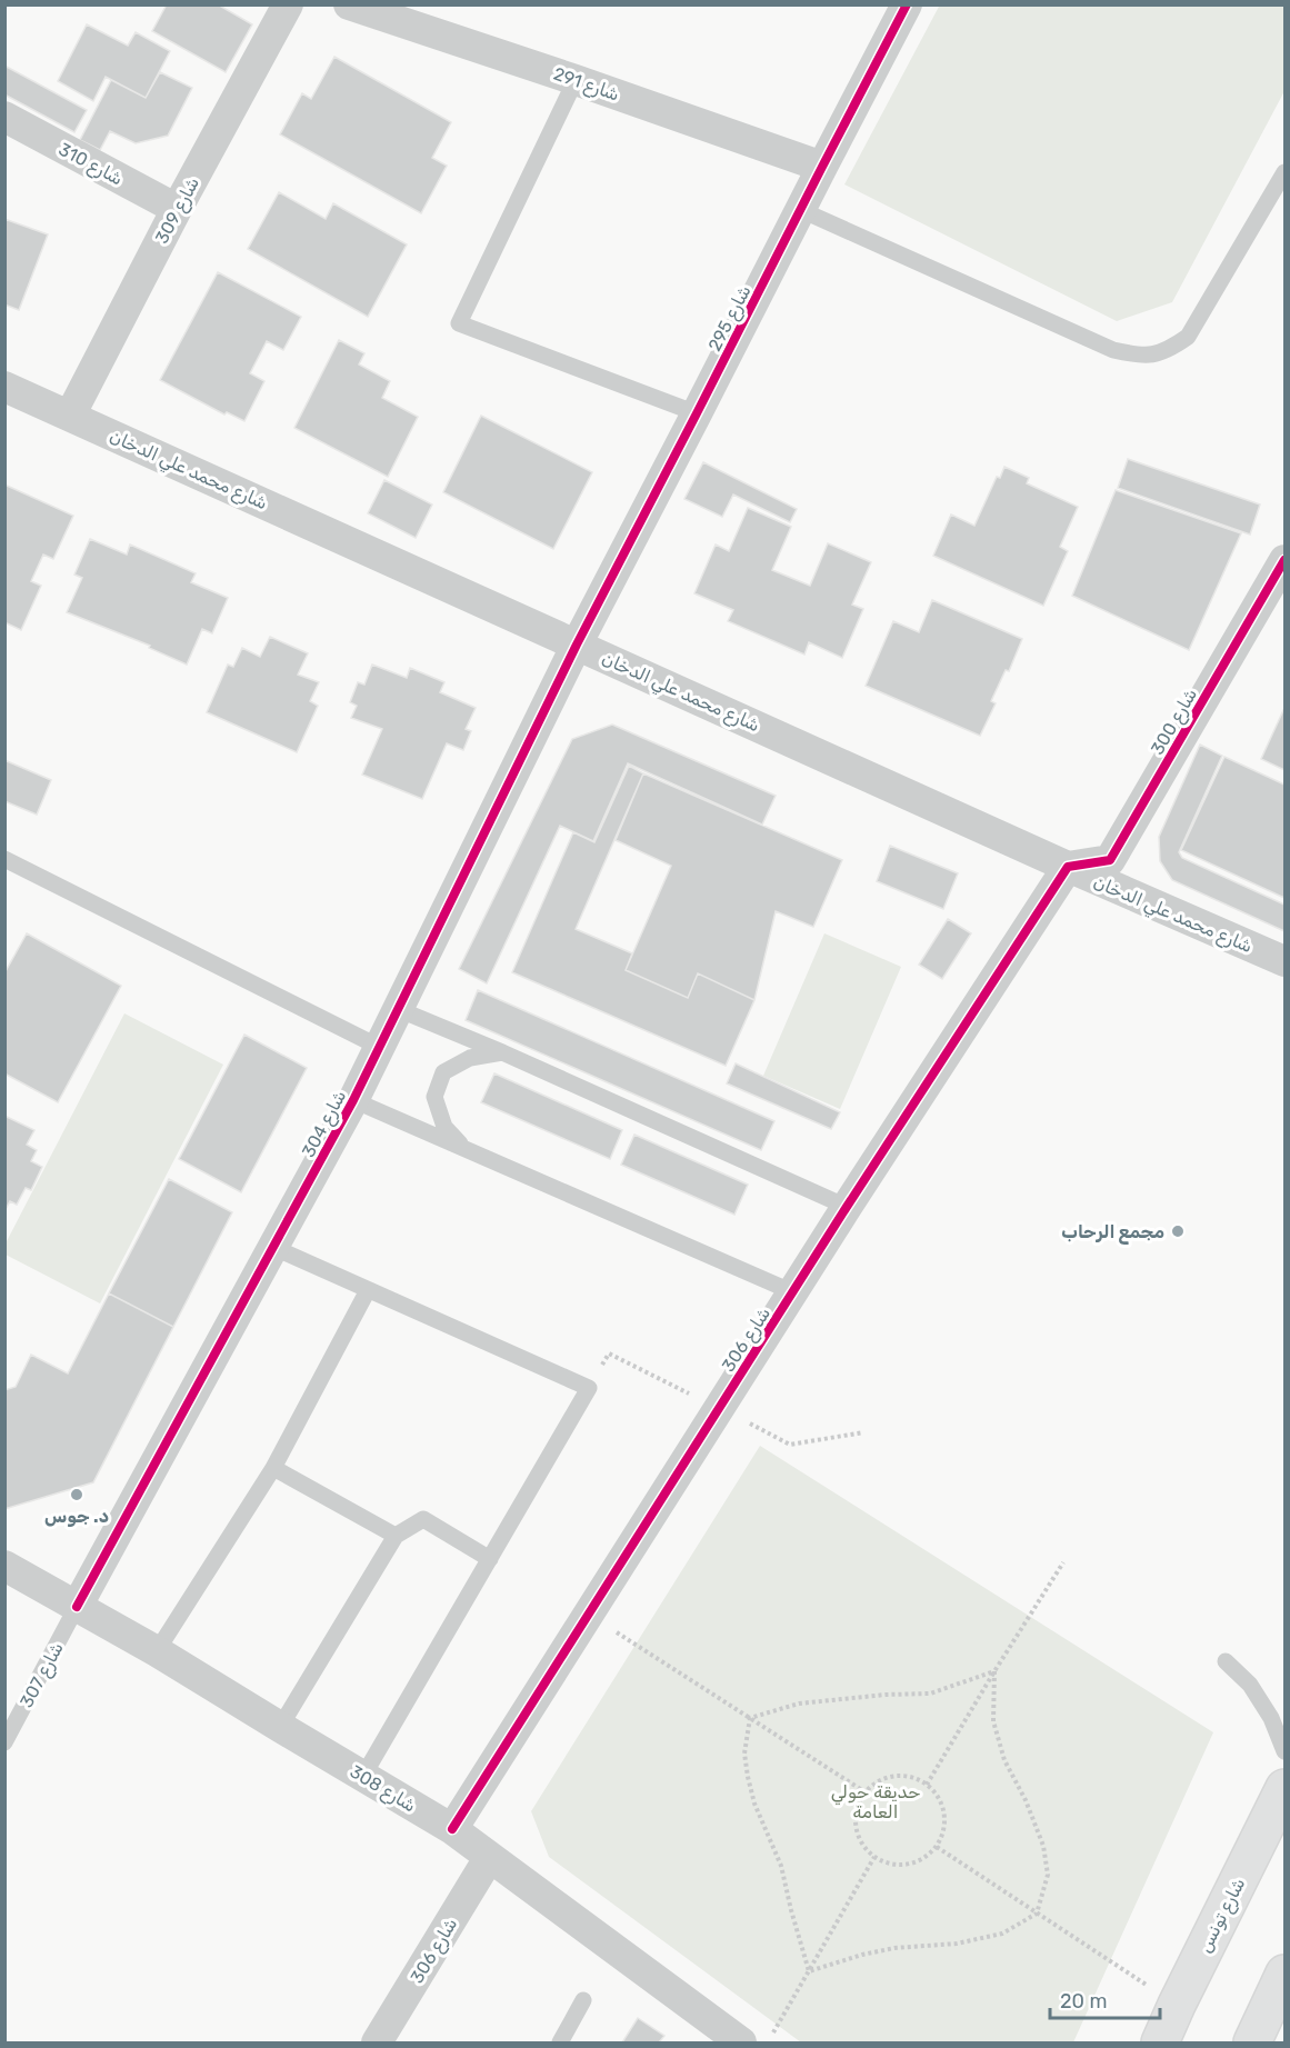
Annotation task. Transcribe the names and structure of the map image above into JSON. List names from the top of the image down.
{
  "streets": {
    "main road": ["شارع تونس"],
    "street": [
      "شارع 291",
      "شارع 310",
      "شارع 309",
      "شارع 295",
      "شارع محمد علي الدخان",
      "شارع 300",
      "شارع 304",
      "شارع 306",
      "شارع 308"
    ],
    "lane": ["شارع 307"]
  },
  "crossings": [
    ["شارع 291", "شارع 295"],
    ["شارع 310", "شارع 309"],
    ["شارع 309", "شارع محمد علي الدخان"],
    ["شارع 295", "شارع محمد علي الدخان"],
    ["شارع 295", "شارع 304"],
    ["شارع محمد علي الدخان", "شارع 300"],
    ["شارع محمد علي الدخان", "شارع 304"],
    ["شارع محمد علي الدخان", "شارع 306"],
    ["شارع 300", "شارع 306"],
    ["شارع 304", "شارع 307"],
    ["شارع 304", "شارع 308"],
    ["شارع 306", "شارع 308"],
    ["شارع 307", "شارع 308"]
  ],
  "parks": ["حديقة حولي العامة"],
  "places": ["مجمع الرحاب", "د. جوس"],
  "scale_bar": "20 m"
}
